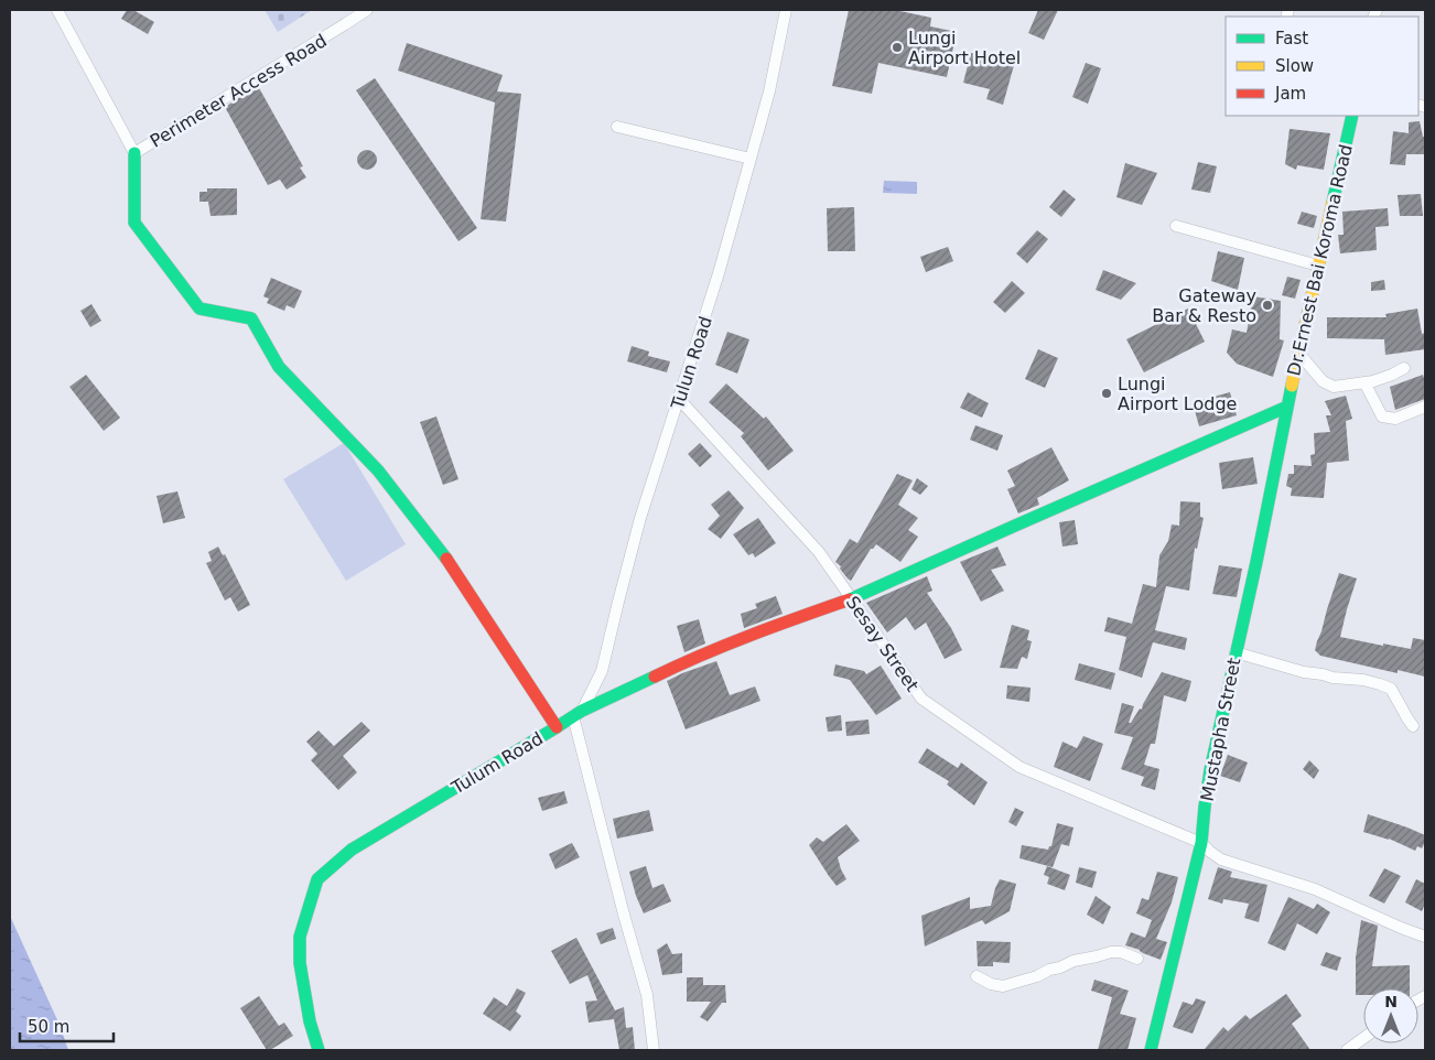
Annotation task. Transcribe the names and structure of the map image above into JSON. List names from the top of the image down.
{
  "streets": {
    "street": [
      "Perimeter Access Road",
      "Dr.Ernest Bai Koroma Road",
      "Tulun Road",
      "Sesay Street",
      "Mustapha Street",
      "Tulum Road"
    ]
  },
  "crossings": [
    ["Dr.Ernest Bai Koroma Road", "Mustapha Street"],
    ["Dr.Ernest Bai Koroma Road", "Tulum Road"],
    ["Tulun Road", "Sesay Street"],
    ["Tulun Road", "Tulum Road"],
    ["Sesay Street", "Mustapha Street"],
    ["Sesay Street", "Tulum Road"],
    ["Mustapha Street", "Tulum Road"]
  ],
  "places": ["Lungi Airport Hotel", "Gateway Bar & Resto", "Lungi Airport Lodge"],
  "legend": ["Fast", "Slow", "Jam"],
  "scale_bar": "50 m",
  "north": "top"
}
